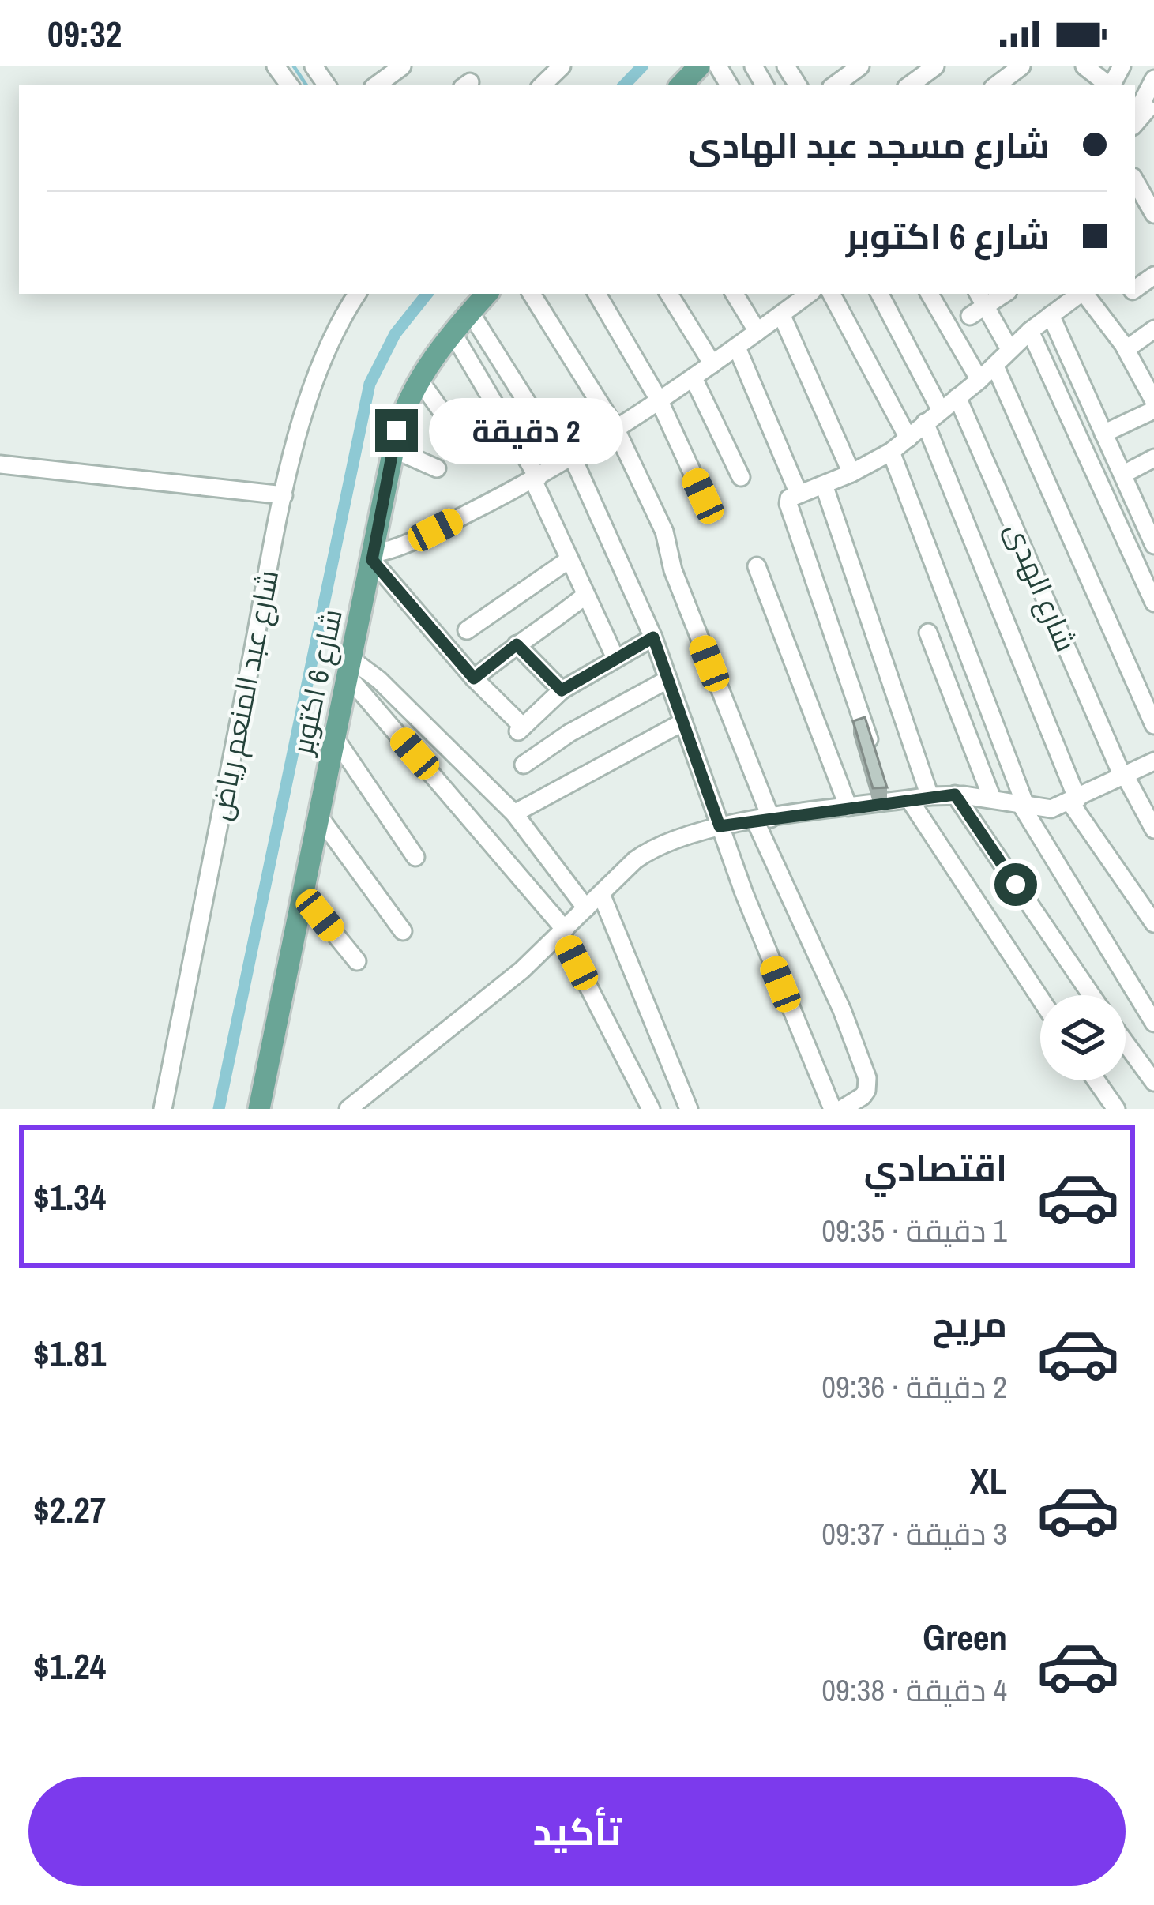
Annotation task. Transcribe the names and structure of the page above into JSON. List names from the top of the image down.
{
  "streets": {
    "main road": ["شارع 6 اكتوبر"],
    "street": ["شارع الهدى", "شارع عبد المنعم رياض"]
  },
  "page": {
    "status": "09:32",
    "banner": ["شارع مسجد عبد الهادى", "شارع 6 اكتوبر"],
    "bubble": "2 دقيقة",
    "list": [
      {
        "name": "اقتصادي",
        "note": "1 دقيقة · 09:35",
        "value": "$1.34"
      },
      {
        "name": "مريح",
        "note": "2 دقيقة · 09:36",
        "value": "$1.81"
      },
      {
        "name": "XL",
        "note": "3 دقيقة · 09:37",
        "value": "$2.27"
      },
      {
        "name": "Green",
        "note": "4 دقيقة · 09:38",
        "value": "$1.24"
      }
    ],
    "buttons": "تأكيد"
  }
}
